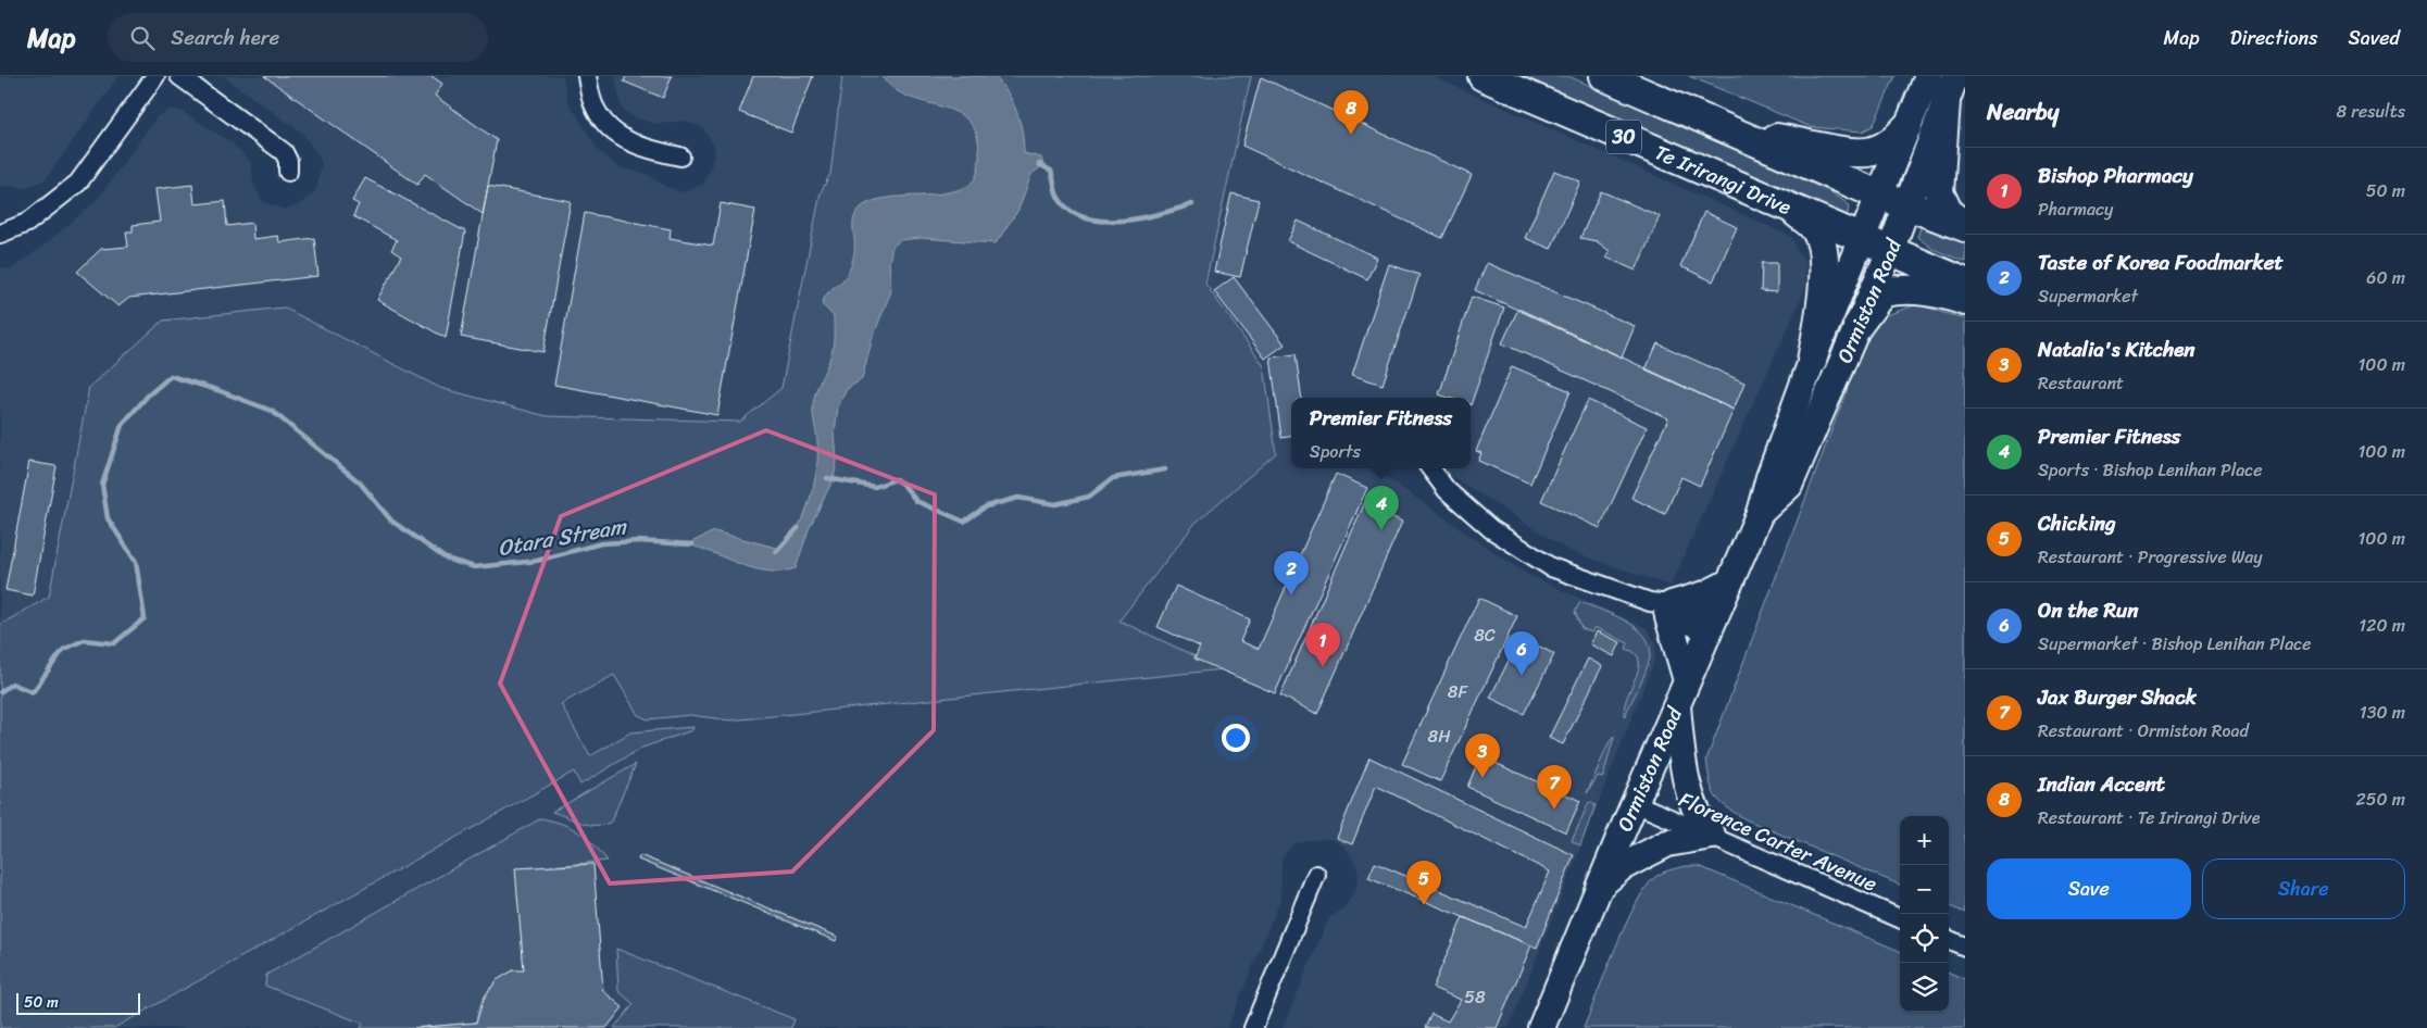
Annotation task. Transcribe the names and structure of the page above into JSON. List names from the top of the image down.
{
  "streets": {
    "main road": ["30", "Te Irirangi Drive", "Ormiston Road"],
    "street": ["Florence Carter Avenue"]
  },
  "crossings": [
    ["30", "Ormiston Road"],
    ["Te Irirangi Drive", "Ormiston Road"],
    ["Ormiston Road", "Florence Carter Avenue"]
  ],
  "water": ["Otara Stream"],
  "house_numbers": [
    "8C",
    "8F",
    "8H",
    "58"
  ],
  "scale_bar": "50 m",
  "page": {
    "header": "Map",
    "search": "Search here",
    "nav": ["Map", "Directions", "Saved"],
    "heading": ["Nearby", "8 results"],
    "pins": [
      "8",
      "4",
      "2",
      "1",
      "6",
      "3",
      "7",
      "5"
    ],
    "list": [
      {
        "mark": "1",
        "name": "Bishop Pharmacy",
        "note": "Pharmacy",
        "value": "50 m"
      },
      {
        "mark": "2",
        "name": "Taste of Korea Foodmarket",
        "note": "Supermarket",
        "value": "60 m"
      },
      {
        "mark": "3",
        "name": "Natalia's Kitchen",
        "note": "Restaurant",
        "value": "100 m"
      },
      {
        "mark": "4",
        "name": "Premier Fitness",
        "note": "Sports · Bishop Lenihan Place",
        "value": "100 m"
      },
      {
        "mark": "5",
        "name": "Chicking",
        "note": "Restaurant · Progressive Way",
        "value": "100 m"
      },
      {
        "mark": "6",
        "name": "On the Run",
        "note": "Supermarket · Bishop Lenihan Place",
        "value": "120 m"
      },
      {
        "mark": "7",
        "name": "Jax Burger Shack",
        "note": "Restaurant · Ormiston Road",
        "value": "130 m"
      },
      {
        "mark": "8",
        "name": "Indian Accent",
        "note": "Restaurant · Te Irirangi Drive",
        "value": "250 m"
      }
    ],
    "popup": ["Premier Fitness", "Sports"],
    "map_buttons": ["+", "−"],
    "buttons": ["Save", "Share"],
    "scale": "50 m"
  }
}
